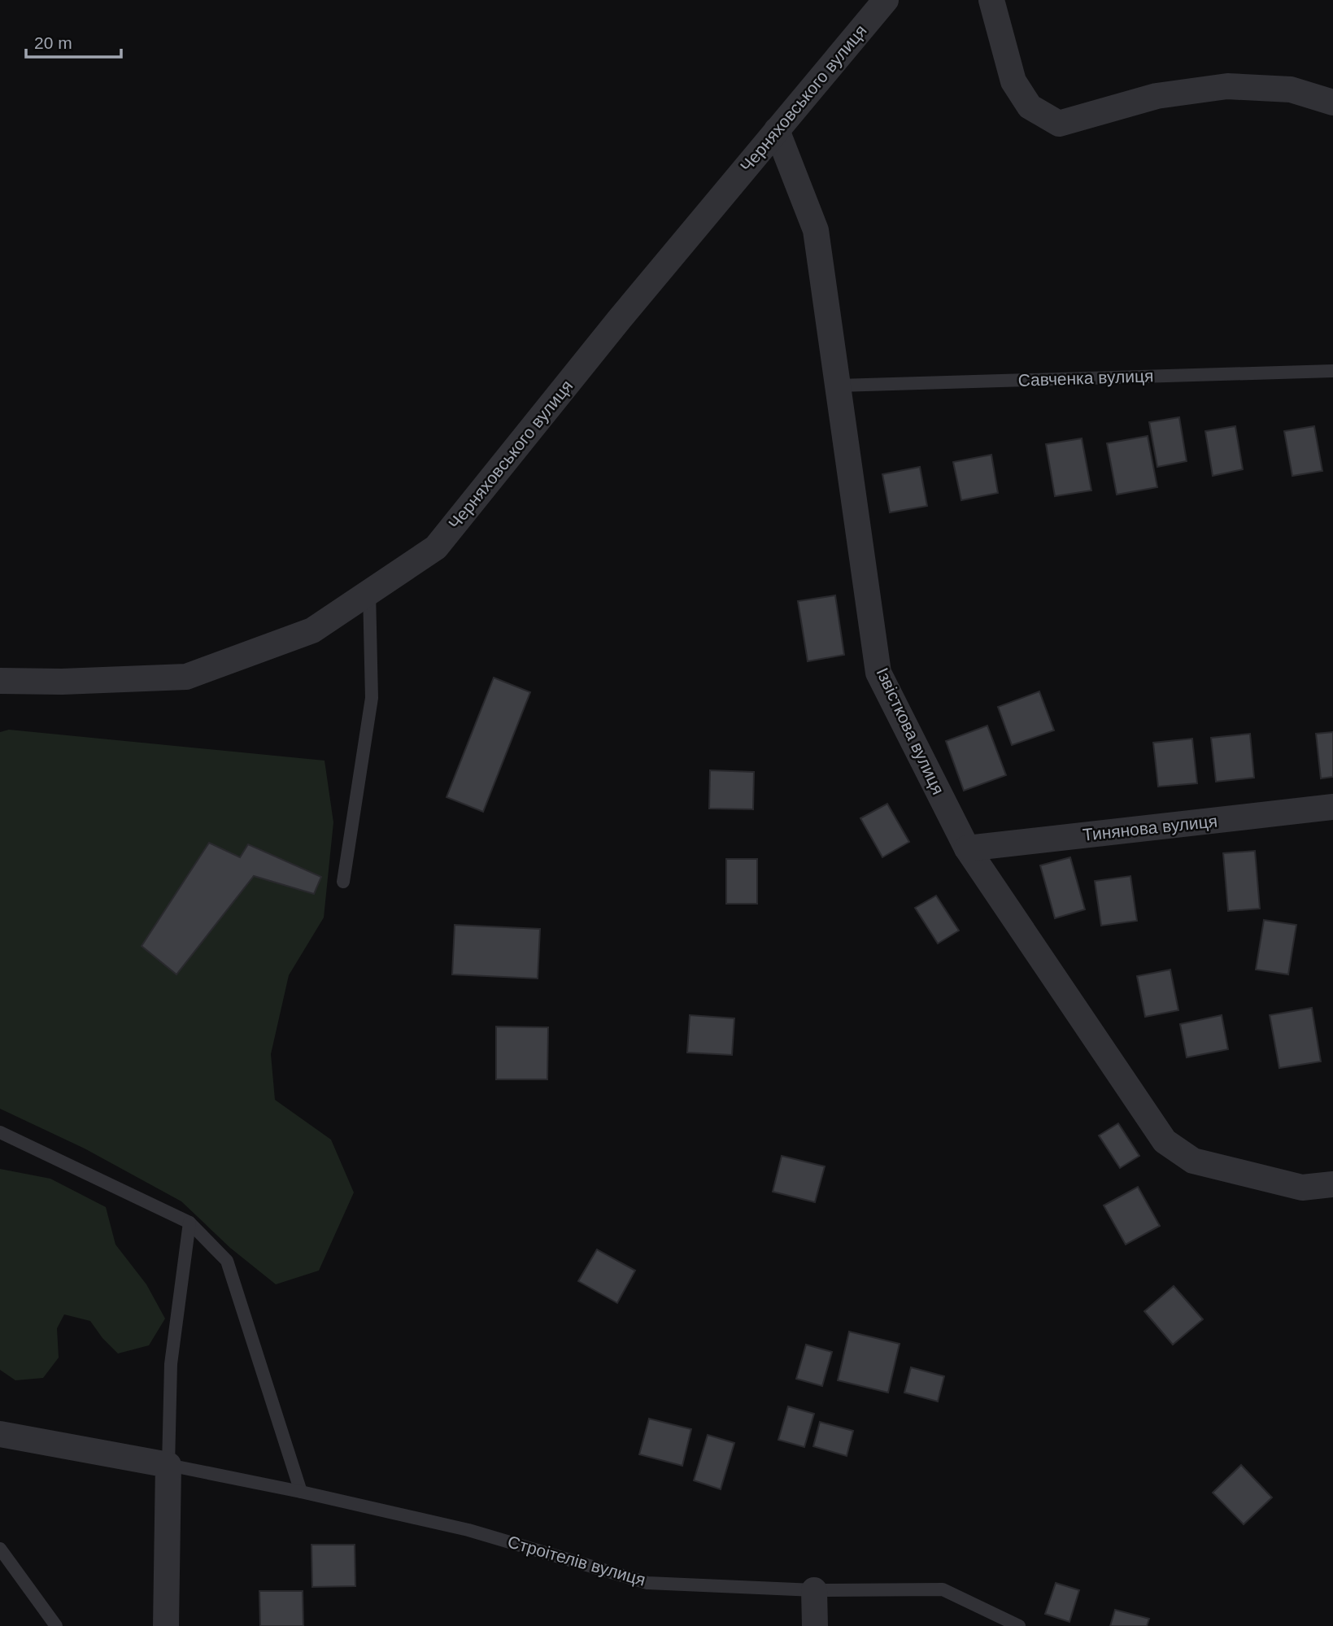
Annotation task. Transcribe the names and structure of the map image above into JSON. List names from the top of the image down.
{
  "streets": {
    "street": ["Черняховського вулиця", "Iзвiсткова вулиця", "Тинянова вулиця"],
    "lane": ["Савченка вулиця", "Строiтелiв вулиця"]
  },
  "crossings": [
    ["Черняховського вулиця", "Iзвiсткова вулиця"],
    ["Савченка вулиця", "Iзвiсткова вулиця"],
    ["Iзвiсткова вулиця", "Тинянова вулиця"]
  ],
  "scale_bar": "20 m"
}
